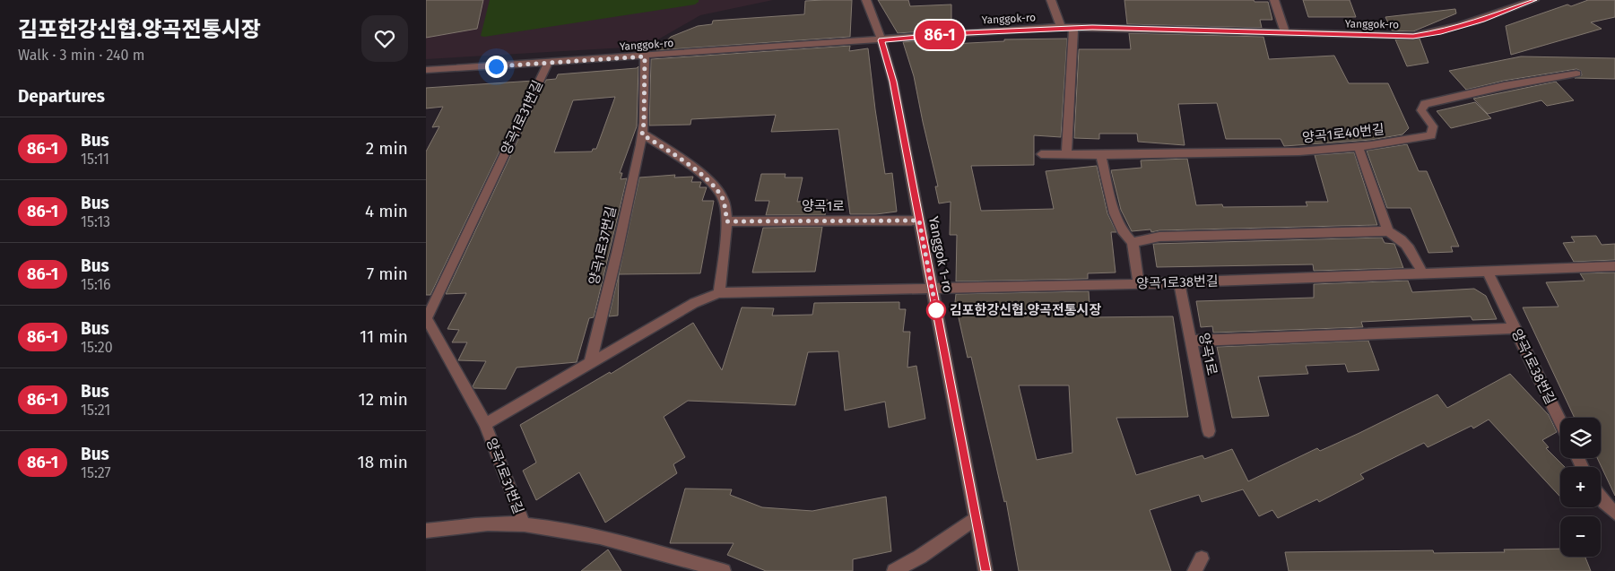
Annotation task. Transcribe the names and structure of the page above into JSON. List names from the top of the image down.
{
  "streets": {
    "street": [
      "Yanggok-ro",
      "양곡1로31번길",
      "양곡1로40번길",
      "양곡1로",
      "양곡1로37번길",
      "Yanggok 1-ro",
      "양곡1로38번길"
    ]
  },
  "crossings": [
    ["Yanggok-ro", "양곡1로31번길"],
    ["Yanggok-ro", "양곡1로37번길"],
    ["Yanggok-ro", "Yanggok 1-ro"],
    ["양곡1로", "Yanggok 1-ro"],
    ["양곡1로", "양곡1로38번길"],
    ["Yanggok 1-ro", "양곡1로38번길"]
  ],
  "places": ["김포한강신협.양곡전통시장"],
  "lines": ["bus line 86-1"],
  "page": {
    "heading": [
      ["김포한강신협.양곡전통시장", "Walk · 3 min · 240 m"],
      "Departures"
    ],
    "on_map": "86-1",
    "list": [
      {
        "mark": "86-1",
        "name": "Bus",
        "note": "15:11",
        "value": "2 min"
      },
      {
        "mark": "86-1",
        "name": "Bus",
        "note": "15:13",
        "value": "4 min"
      },
      {
        "mark": "86-1",
        "name": "Bus",
        "note": "15:16",
        "value": "7 min"
      },
      {
        "mark": "86-1",
        "name": "Bus",
        "note": "15:20",
        "value": "11 min"
      },
      {
        "mark": "86-1",
        "name": "Bus",
        "note": "15:21",
        "value": "12 min"
      },
      {
        "mark": "86-1",
        "name": "Bus",
        "note": "15:27",
        "value": "18 min"
      }
    ],
    "map_buttons": ["+", "−"]
  }
}
